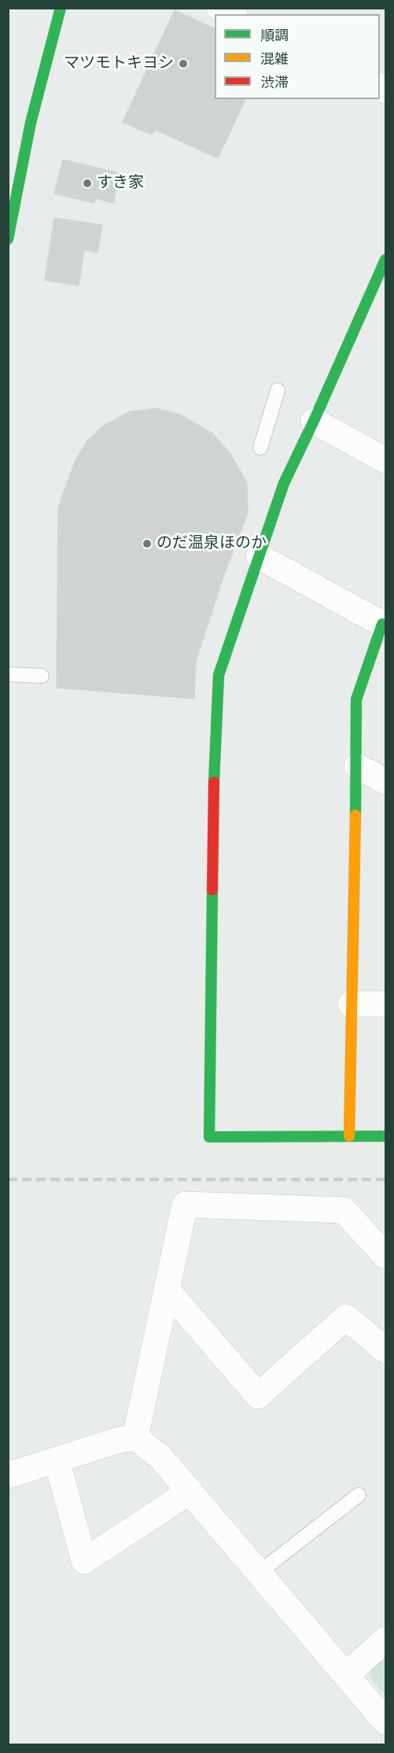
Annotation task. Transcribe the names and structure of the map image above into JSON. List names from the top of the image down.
{
  "places": ["マツモトキヨシ", "すき家", "のだ温泉ほのか"],
  "legend": ["順調", "混雑", "渋滞"]
}
